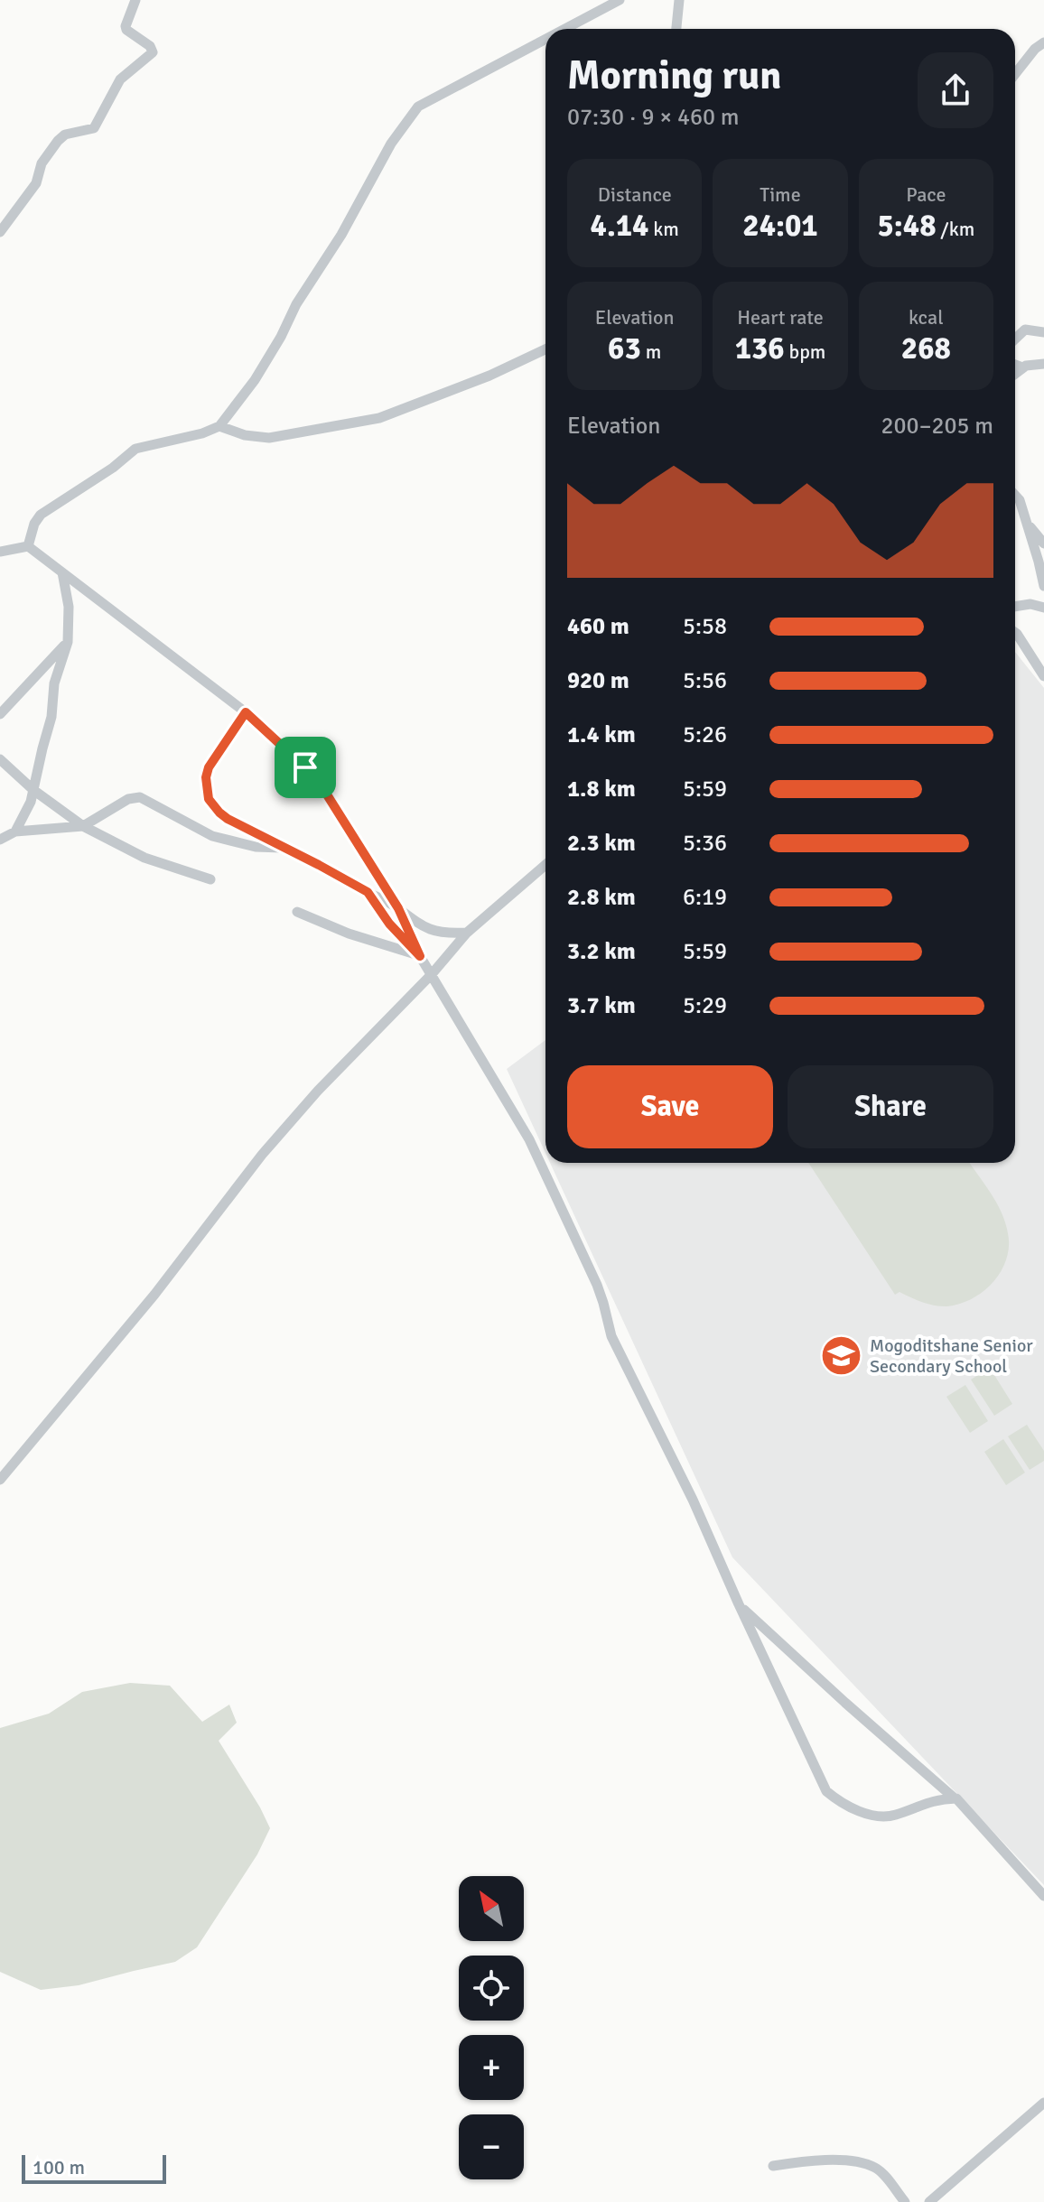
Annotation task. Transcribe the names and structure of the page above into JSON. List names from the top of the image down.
{
  "places": {
    "school or university": ["Mogoditshane Senior Secondary School"]
  },
  "scale_bar": "100 m",
  "north": "top left",
  "page": {
    "heading": ["Morning run", "07:30 · 9 × 460 m"],
    "stats": [
      ["Distance", "4.14 km"],
      ["Time", "24:01"],
      ["Pace", "5:48 /km"],
      ["Elevation", "63 m"],
      ["Heart rate", "136 bpm"],
      ["kcal", "268"]
    ],
    "chart": ["Elevation", "200–205 m"],
    "list": [
      {
        "name": "460 m",
        "note": "5:58"
      },
      {
        "name": "920 m",
        "note": "5:56"
      },
      {
        "name": "1.4 km",
        "note": "5:26"
      },
      {
        "name": "1.8 km",
        "note": "5:59"
      },
      {
        "name": "2.3 km",
        "note": "5:36"
      },
      {
        "name": "2.8 km",
        "note": "6:19"
      },
      {
        "name": "3.2 km",
        "note": "5:59"
      },
      {
        "name": "3.7 km",
        "note": "5:29"
      }
    ],
    "buttons": ["Save", "Share"],
    "map_buttons": ["+", "−"],
    "scale": "100 m"
  }
}
